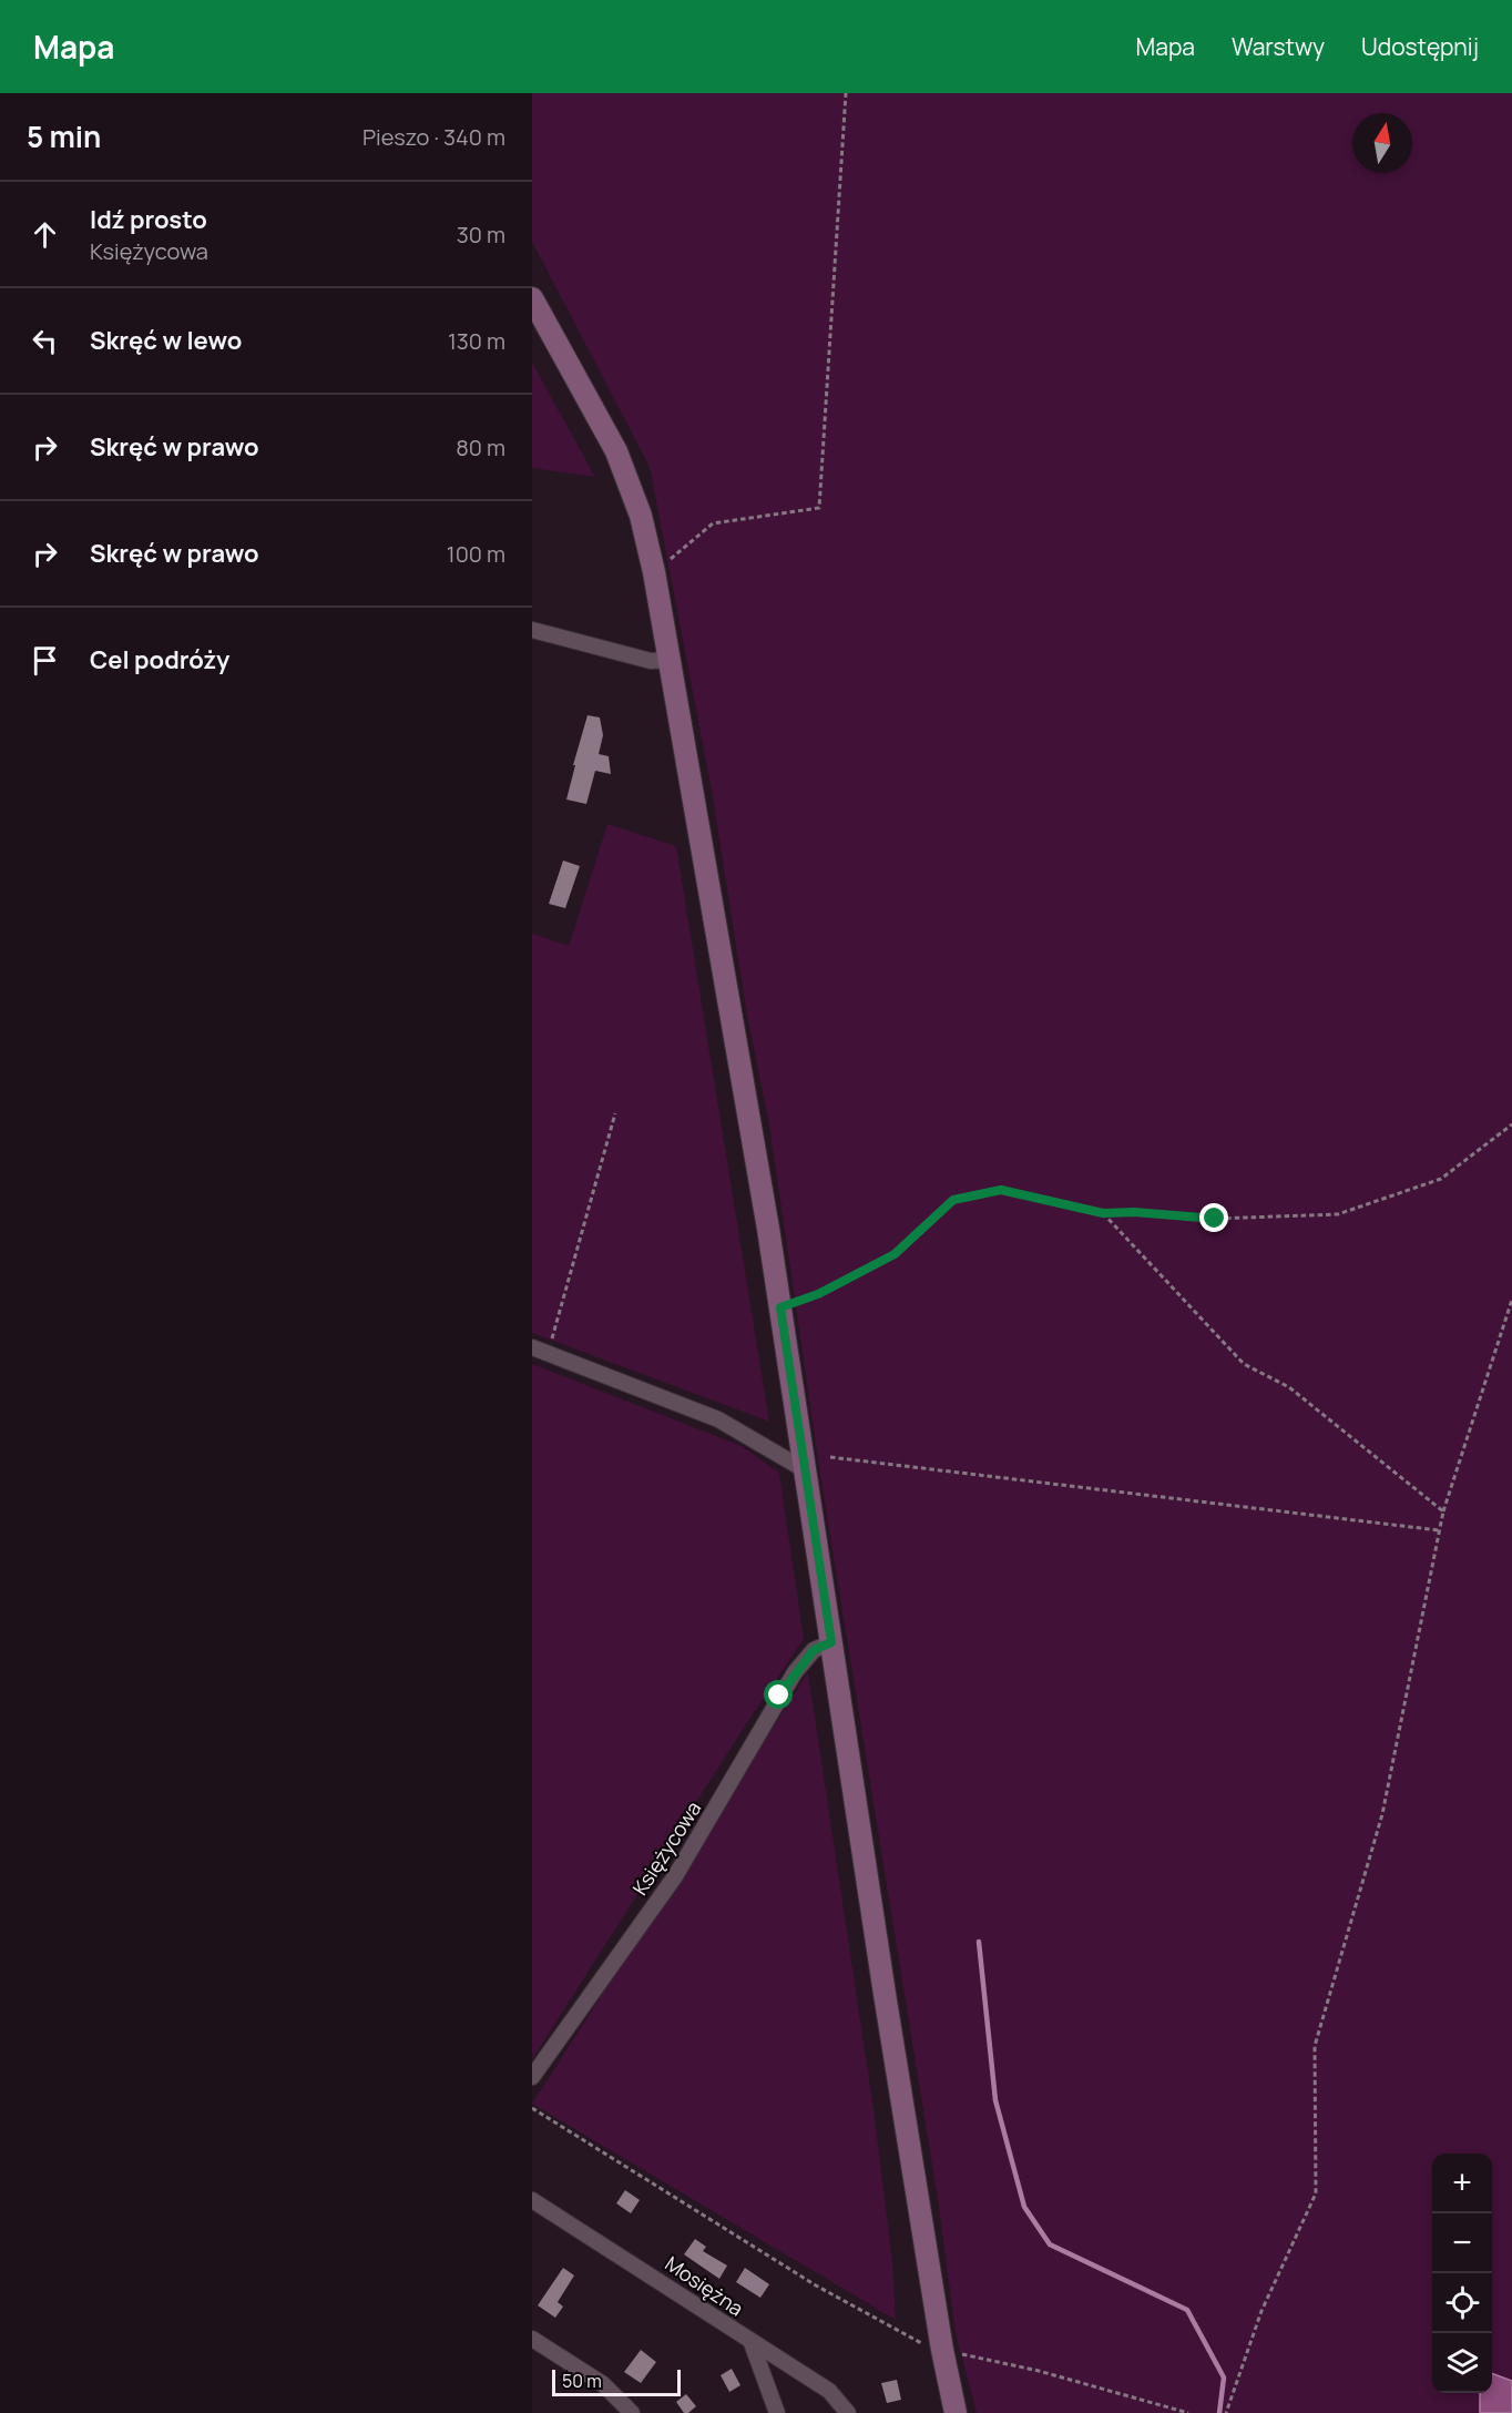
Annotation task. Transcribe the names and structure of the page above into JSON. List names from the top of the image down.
{
  "streets": {
    "street": ["Księżycowa", "Mosiężna"]
  },
  "scale_bar": "50 m",
  "north": "top",
  "page": {
    "header": "Mapa",
    "nav": ["Mapa", "Warstwy", "Udostępnij"],
    "heading": ["5 min", "Pieszo · 340 m"],
    "list": [
      ["Idź prosto", "Księżycowa", "30 m"],
      ["Skręć w lewo", "130 m"],
      ["Skręć w prawo", "80 m"],
      ["Skręć w prawo", "100 m"],
      "Cel podróży"
    ],
    "map_buttons": ["+", "−"],
    "scale": "50 m"
  }
}
